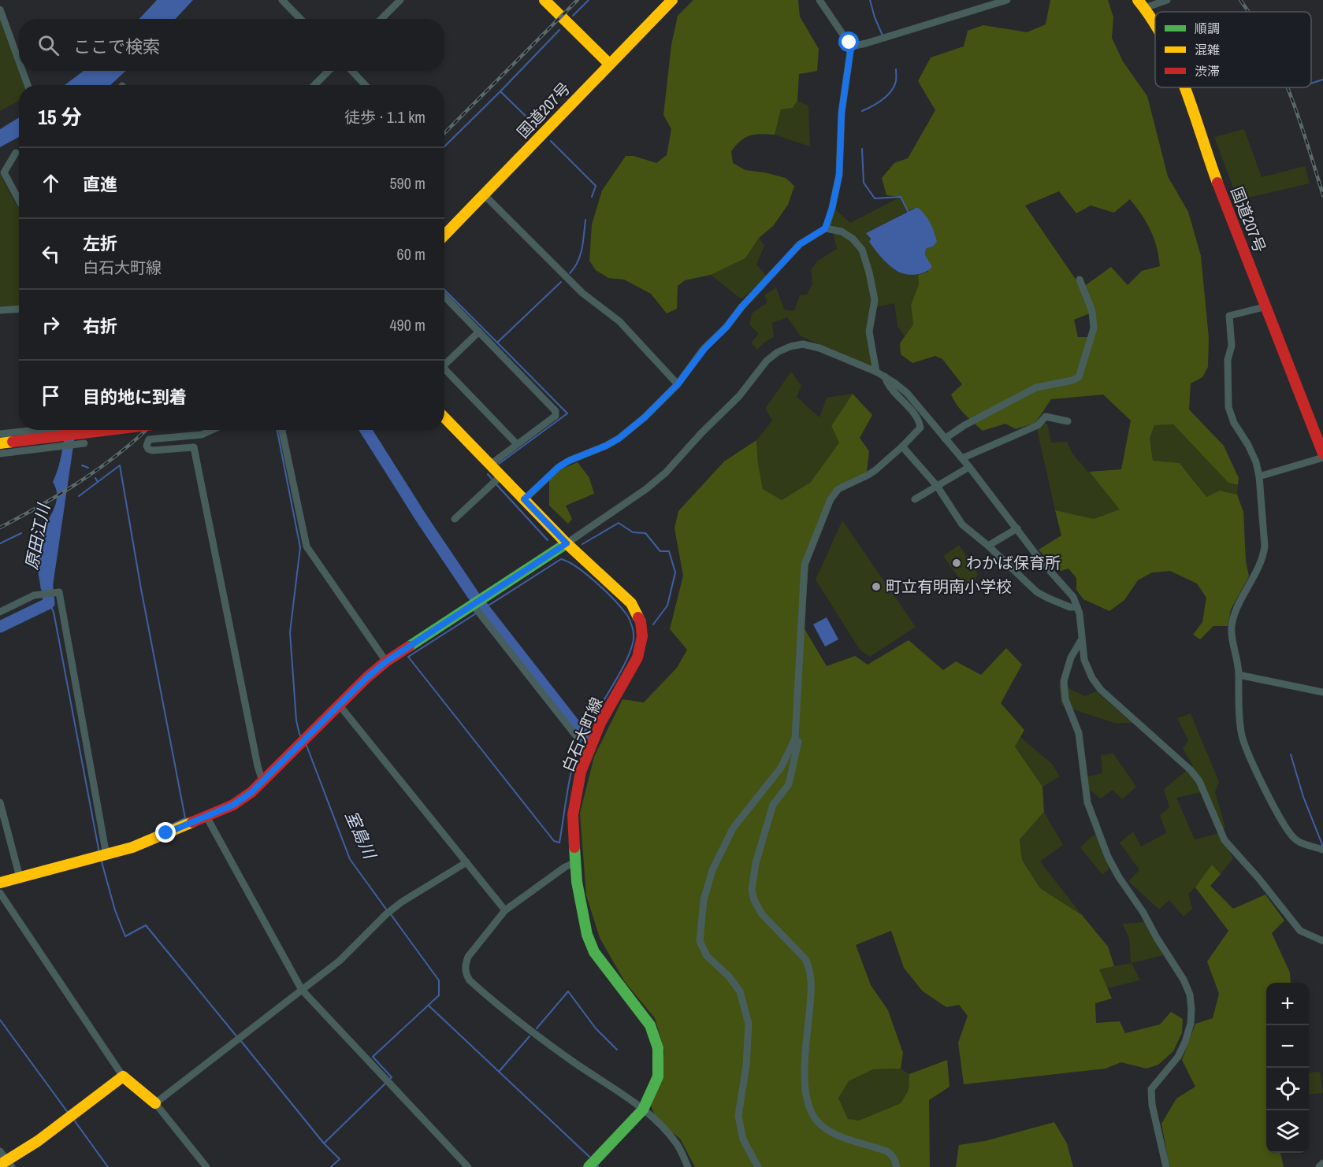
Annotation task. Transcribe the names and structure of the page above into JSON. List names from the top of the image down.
{
  "streets": {
    "main road": ["国道207号", "白石大町線"]
  },
  "water": ["原田江川", "室島川"],
  "places": ["わかば保育所", "町立有明南小学校"],
  "legend": ["順調", "混雑", "渋滞"],
  "page": {
    "search": "ここで検索",
    "heading": ["15 分", "徒歩 · 1.1 km"],
    "list": [
      ["直進", "590 m"],
      ["左折", "白石大町線", "60 m"],
      ["右折", "490 m"],
      "目的地に到着"
    ],
    "map_buttons": ["+", "−"]
  }
}
